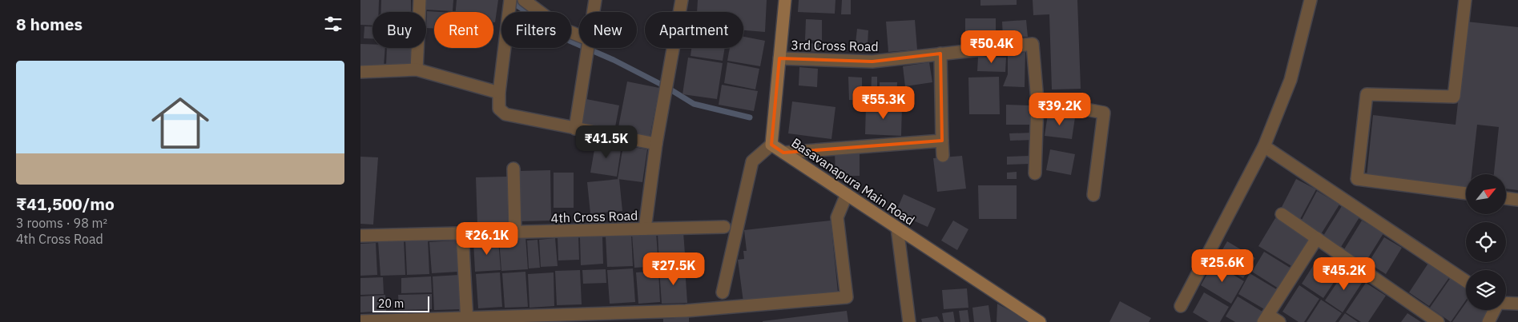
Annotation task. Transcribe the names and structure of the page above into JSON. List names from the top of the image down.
{
  "streets": {
    "street": ["3rd Cross Road", "Basavanapura Main Road", "4th Cross Road"]
  },
  "crossings": [
    ["3rd Cross Road", "Basavanapura Main Road"]
  ],
  "scale_bar": "20 m",
  "north": "top right",
  "page": {
    "heading": "8 homes",
    "chip": [
      "Buy",
      "Rent",
      "Filters",
      "New",
      "Apartment"
    ],
    "price": [
      "₹50.4K",
      "₹55.3K",
      "₹39.2K",
      "₹41.5K",
      "₹26.1K",
      "₹25.6K",
      "₹27.5K",
      "₹45.2K"
    ],
    "list": [
      {
        "name": "₹41,500/mo",
        "note": "3 rooms · 98 m² · 4th Cross Road"
      }
    ],
    "scale": "20 m"
  }
}
